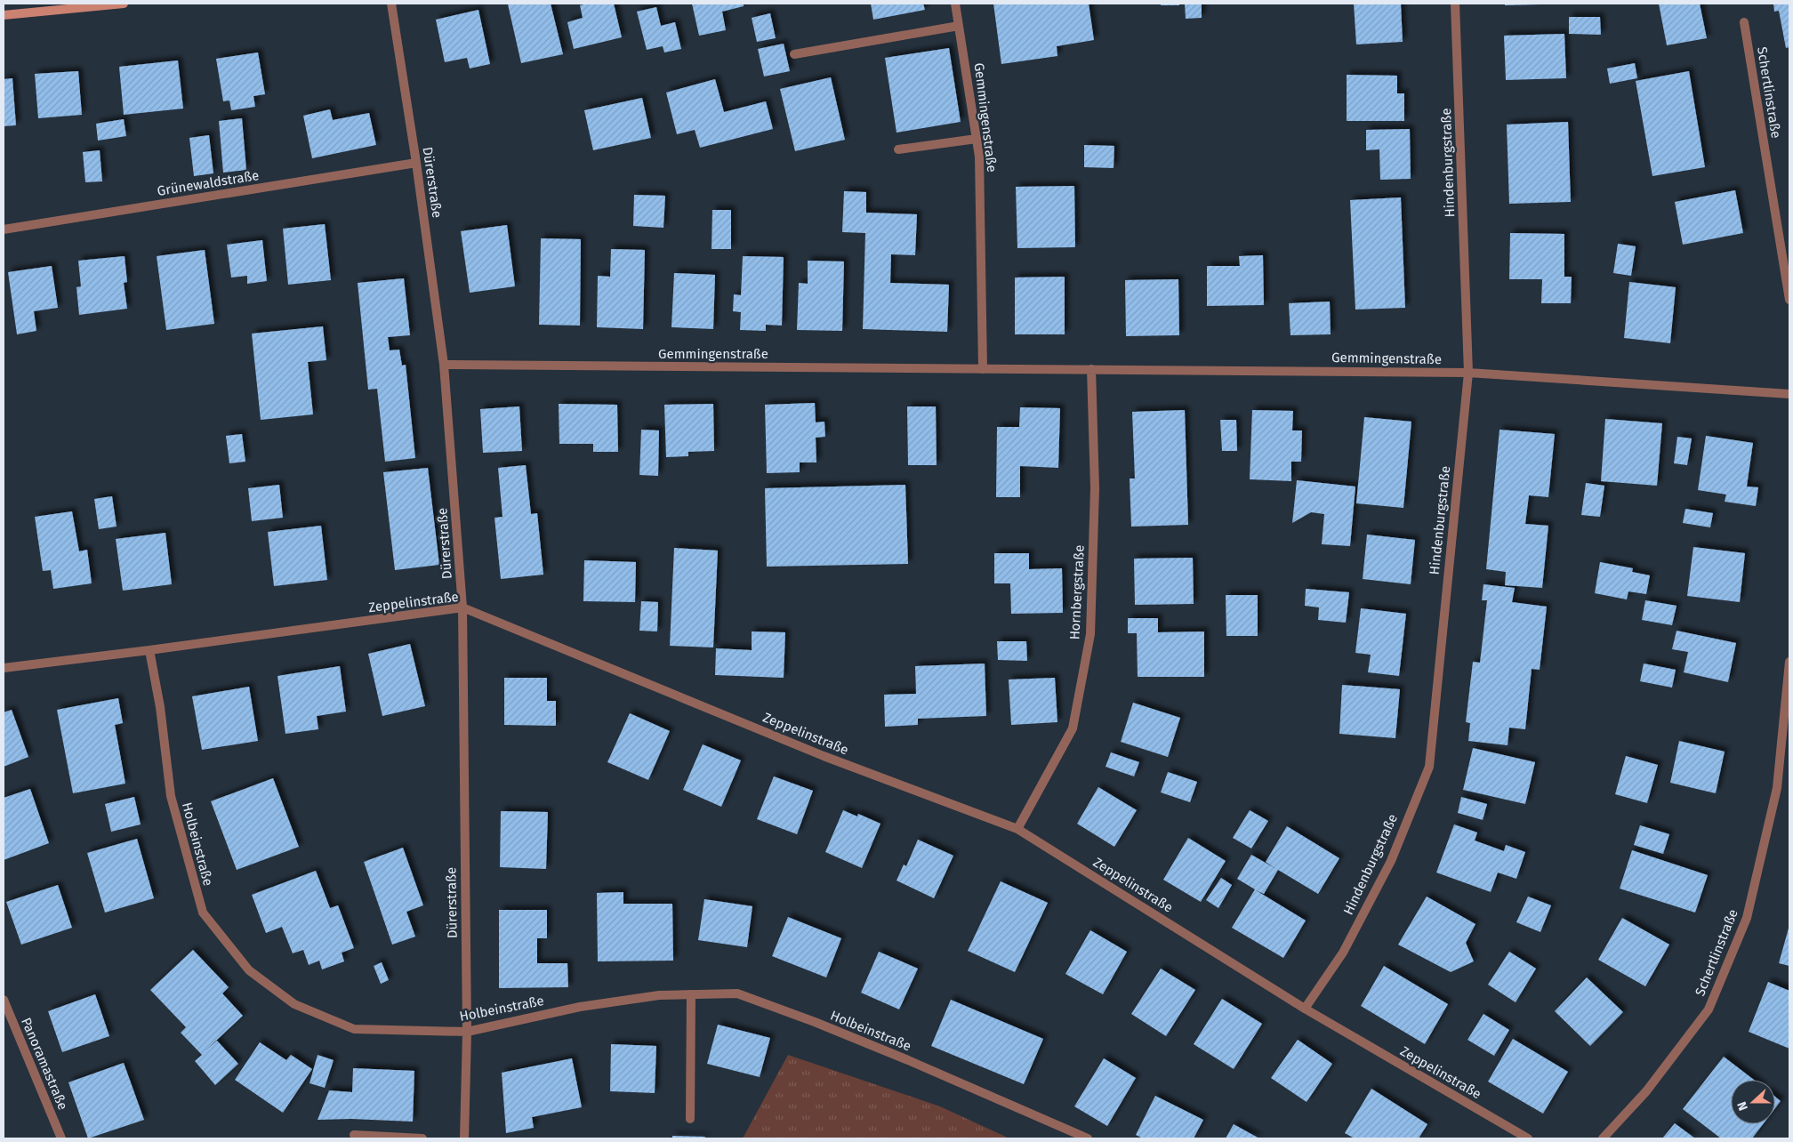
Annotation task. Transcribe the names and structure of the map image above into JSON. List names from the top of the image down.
{
  "streets": {
    "street": [
      "Schertlinstraße",
      "Gemmingenstraße",
      "Hindenburgstraße",
      "Dürerstraße",
      "Grünewaldstraße",
      "Hornbergstraße",
      "Zeppelinstraße",
      "Holbeinstraße",
      "Panoramastraße"
    ]
  },
  "crossings": [
    ["Gemmingenstraße", "Hindenburgstraße"],
    ["Gemmingenstraße", "Dürerstraße"],
    ["Gemmingenstraße", "Hornbergstraße"],
    ["Hindenburgstraße", "Zeppelinstraße"],
    ["Dürerstraße", "Grünewaldstraße"],
    ["Dürerstraße", "Zeppelinstraße"],
    ["Dürerstraße", "Holbeinstraße"],
    ["Hornbergstraße", "Zeppelinstraße"],
    ["Zeppelinstraße", "Holbeinstraße"]
  ],
  "north": "left"
}
